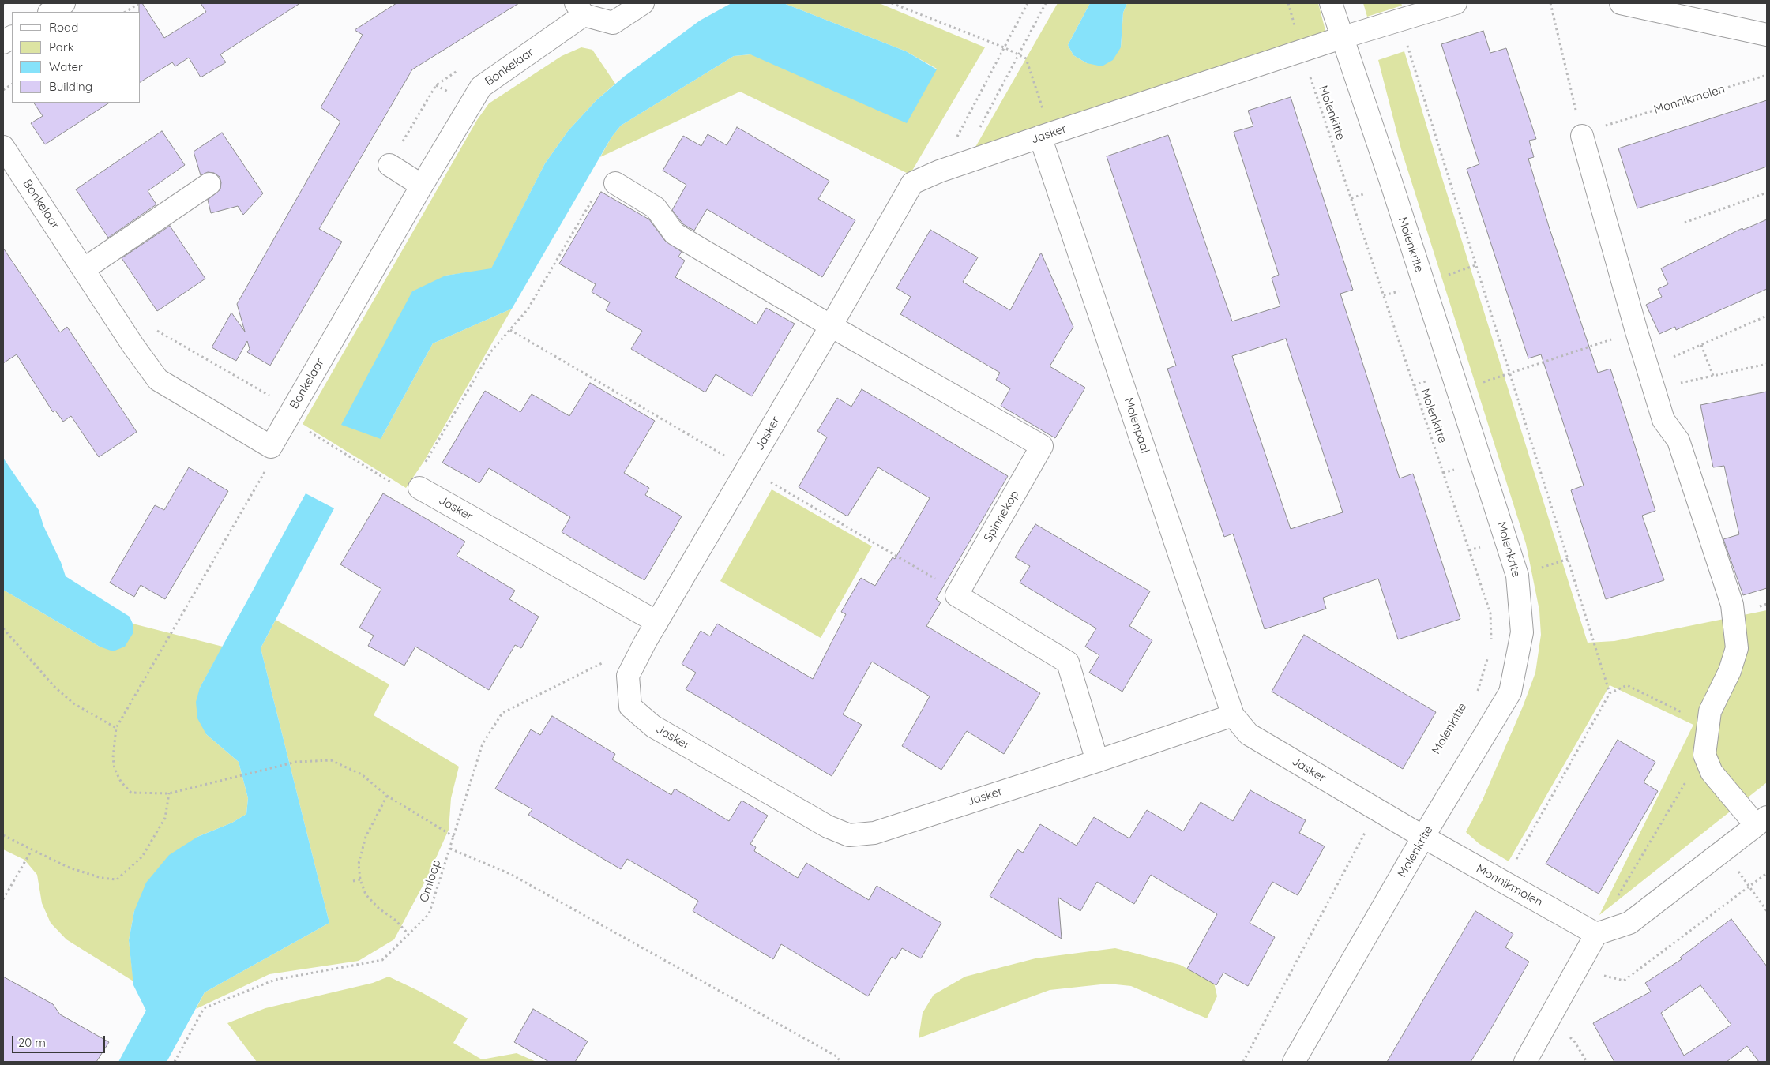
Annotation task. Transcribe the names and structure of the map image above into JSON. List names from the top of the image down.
{
  "streets": {
    "street": [
      "Bonkelaar",
      "Monnikmolen",
      "Jasker",
      "Molenkrite",
      "Molenpaal",
      "Spinnekop"
    ],
    "path": ["Molenkitte", "Omloop"]
  },
  "crossings": [
    ["Monnikmolen", "Jasker"],
    ["Monnikmolen", "Molenkrite"],
    ["Molenkitte", "Jasker"],
    ["Jasker", "Molenkrite"],
    ["Jasker", "Molenpaal"],
    ["Jasker", "Spinnekop"]
  ],
  "legend": [
    "Road",
    "Park",
    "Water",
    "Building"
  ],
  "scale_bar": "20 m"
}
